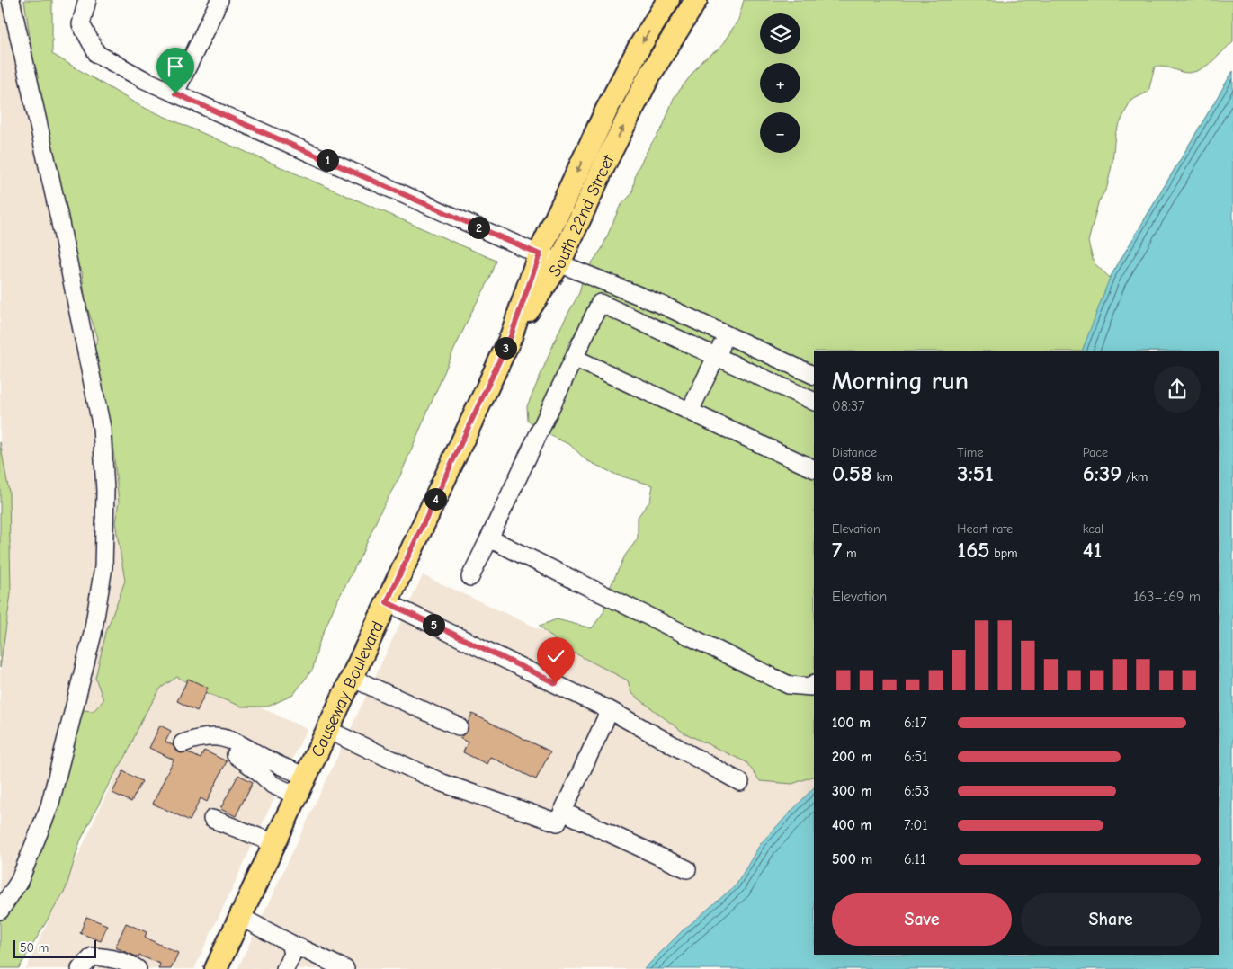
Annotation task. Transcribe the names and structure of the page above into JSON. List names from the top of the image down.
{
  "streets": {
    "main road": ["South 22nd Street", "Causeway Boulevard"]
  },
  "crossings": [
    ["South 22nd Street", "Causeway Boulevard"]
  ],
  "scale_bar": "50 m",
  "page": {
    "map_buttons": ["+", "−"],
    "pins": [
      "1",
      "2",
      "3",
      "4",
      "5"
    ],
    "heading": ["Morning run", "08:37"],
    "stats": [
      ["Distance", "0.58 km"],
      ["Time", "3:51"],
      ["Pace", "6:39 /km"],
      ["Elevation", "7 m"],
      ["Heart rate", "165 bpm"],
      ["kcal", "41"]
    ],
    "chart": ["Elevation", "163–169 m"],
    "list": [
      {
        "name": "100 m",
        "note": "6:17"
      },
      {
        "name": "200 m",
        "note": "6:51"
      },
      {
        "name": "300 m",
        "note": "6:53"
      },
      {
        "name": "400 m",
        "note": "7:01"
      },
      {
        "name": "500 m",
        "note": "6:11"
      }
    ],
    "buttons": ["Save", "Share"],
    "scale": "50 m"
  }
}
